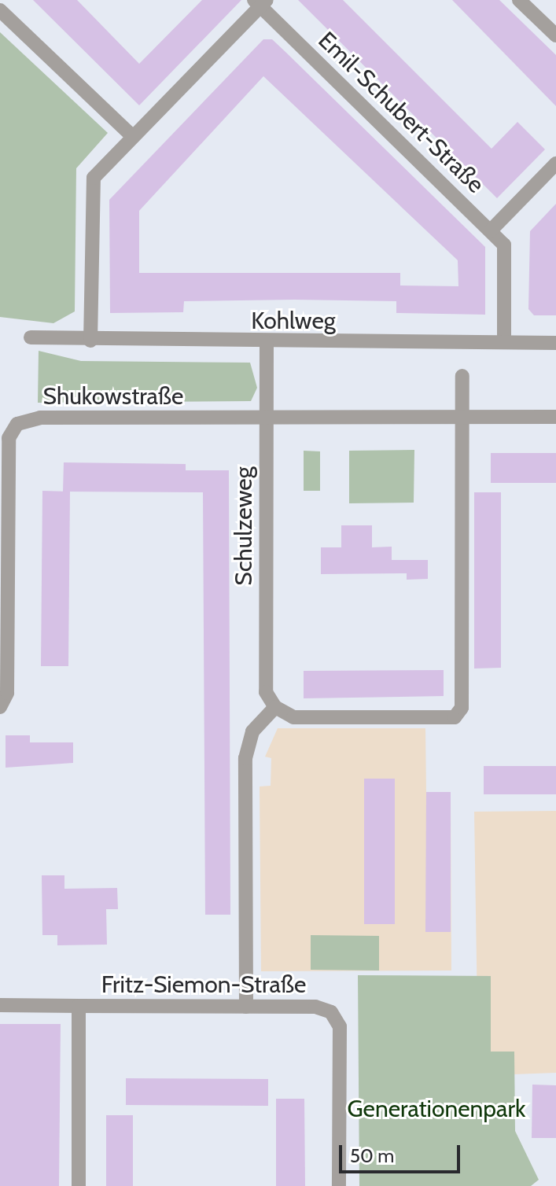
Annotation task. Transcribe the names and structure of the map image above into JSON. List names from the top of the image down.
{
  "streets": {
    "street": [
      "Emil-Schubert-Straße",
      "Kohlweg",
      "Shukowstraße",
      "Schulzeweg",
      "Fritz-Siemon-Straße"
    ]
  },
  "crossings": [
    ["Emil-Schubert-Straße", "Kohlweg"],
    ["Kohlweg", "Schulzeweg"],
    ["Shukowstraße", "Schulzeweg"]
  ],
  "parks": ["Generationenpark"],
  "scale_bar": "50 m"
}
